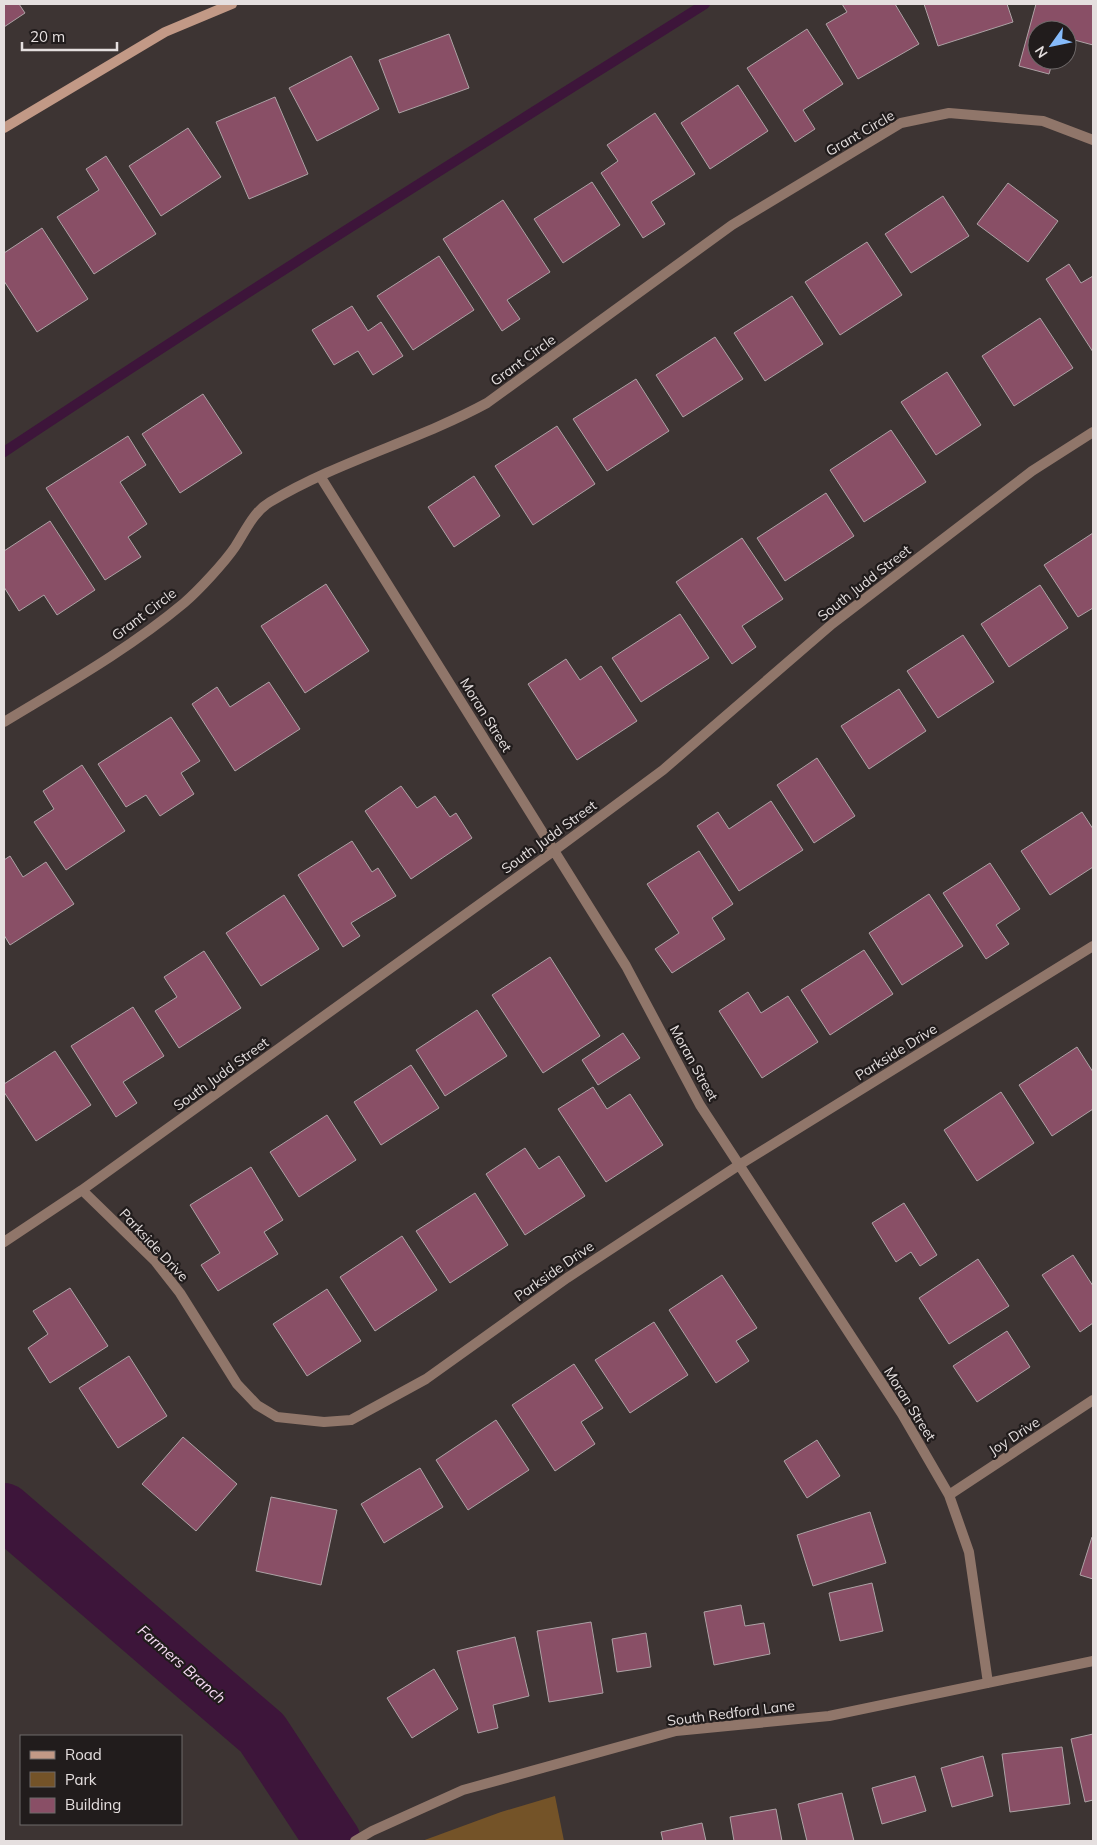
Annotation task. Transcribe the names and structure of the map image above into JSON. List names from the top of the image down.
{
  "streets": {
    "street": [
      "Grant Circle",
      "South Judd Street",
      "Moran Street",
      "Parkside Drive",
      "Joy Drive",
      "South Redford Lane"
    ]
  },
  "crossings": [
    ["Grant Circle", "Moran Street"],
    ["South Judd Street", "Moran Street"],
    ["South Judd Street", "Parkside Drive"],
    ["Moran Street", "Parkside Drive"],
    ["Moran Street", "Joy Drive"],
    ["Moran Street", "South Redford Lane"]
  ],
  "water": ["Farmers Branch"],
  "legend": ["Road", "Park", "Building"],
  "scale_bar": "20 m",
  "north": "bottom left"
}
